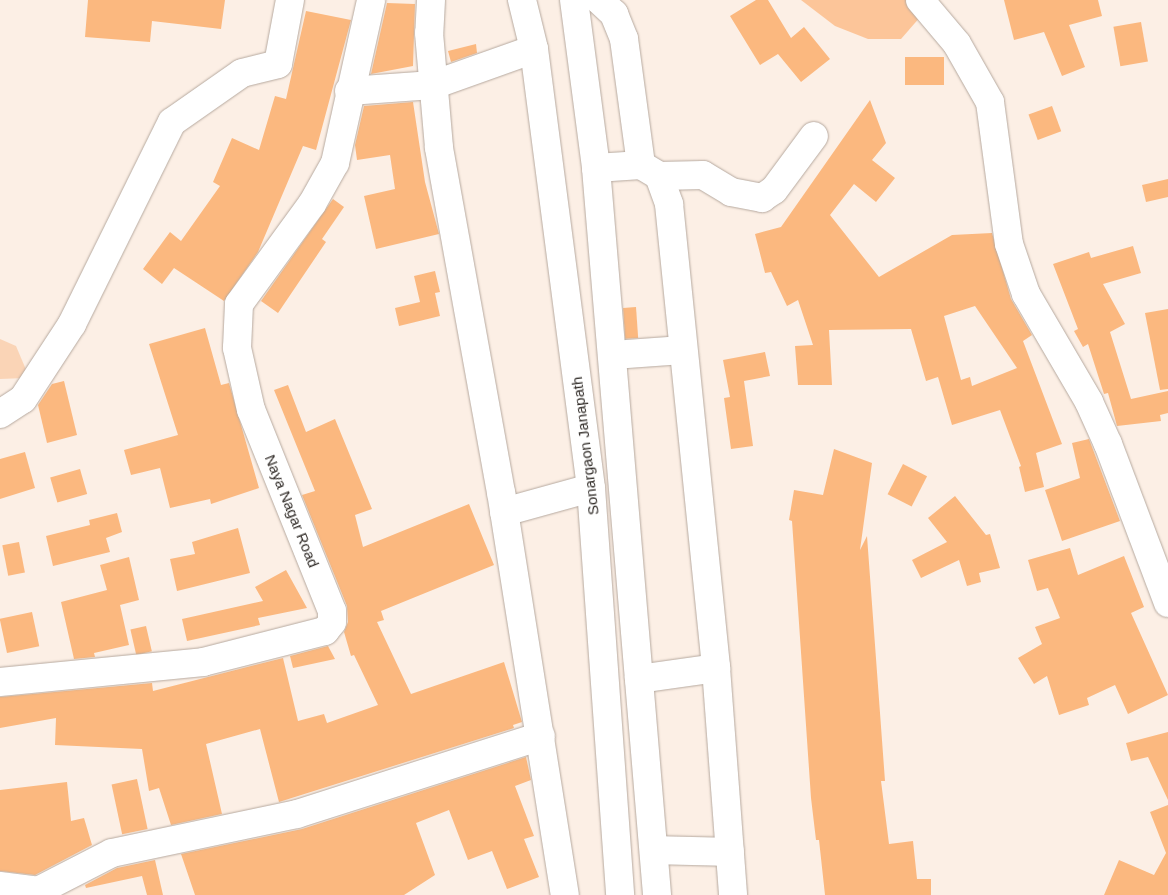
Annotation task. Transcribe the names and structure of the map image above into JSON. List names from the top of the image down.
{
  "streets": {
    "street": ["Sonargaon Janapath", "Naya Nagar Road"]
  }
}
